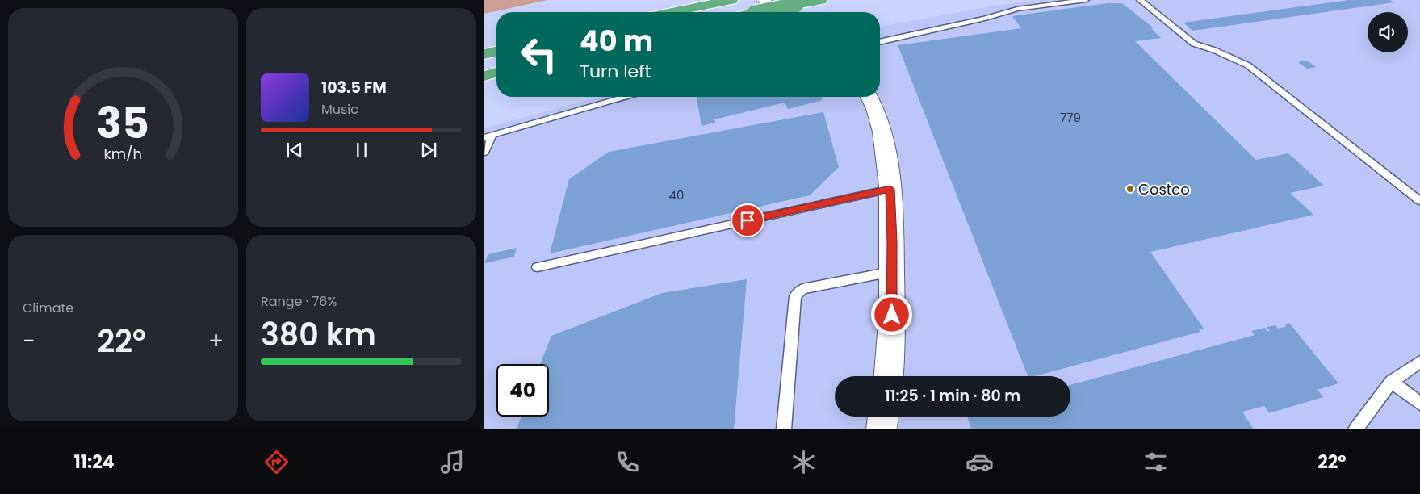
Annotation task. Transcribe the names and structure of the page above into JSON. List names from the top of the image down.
{
  "places": ["Costco"],
  "house_numbers": ["779", "40"],
  "page": {
    "turn": ["40 m", "Turn left"],
    "song": ["103.5 FM", "Music"],
    "tile": [
      "Climate",
      ["Range · 76%", "380 km"]
    ],
    "heat": ["−", "22°", "+"],
    "limit": "40",
    "trip": "11:25 · 1 min · 80 m",
    "tabs": ["11:24", "22°"],
    "gauge": ["35", "km/h"]
  }
}
